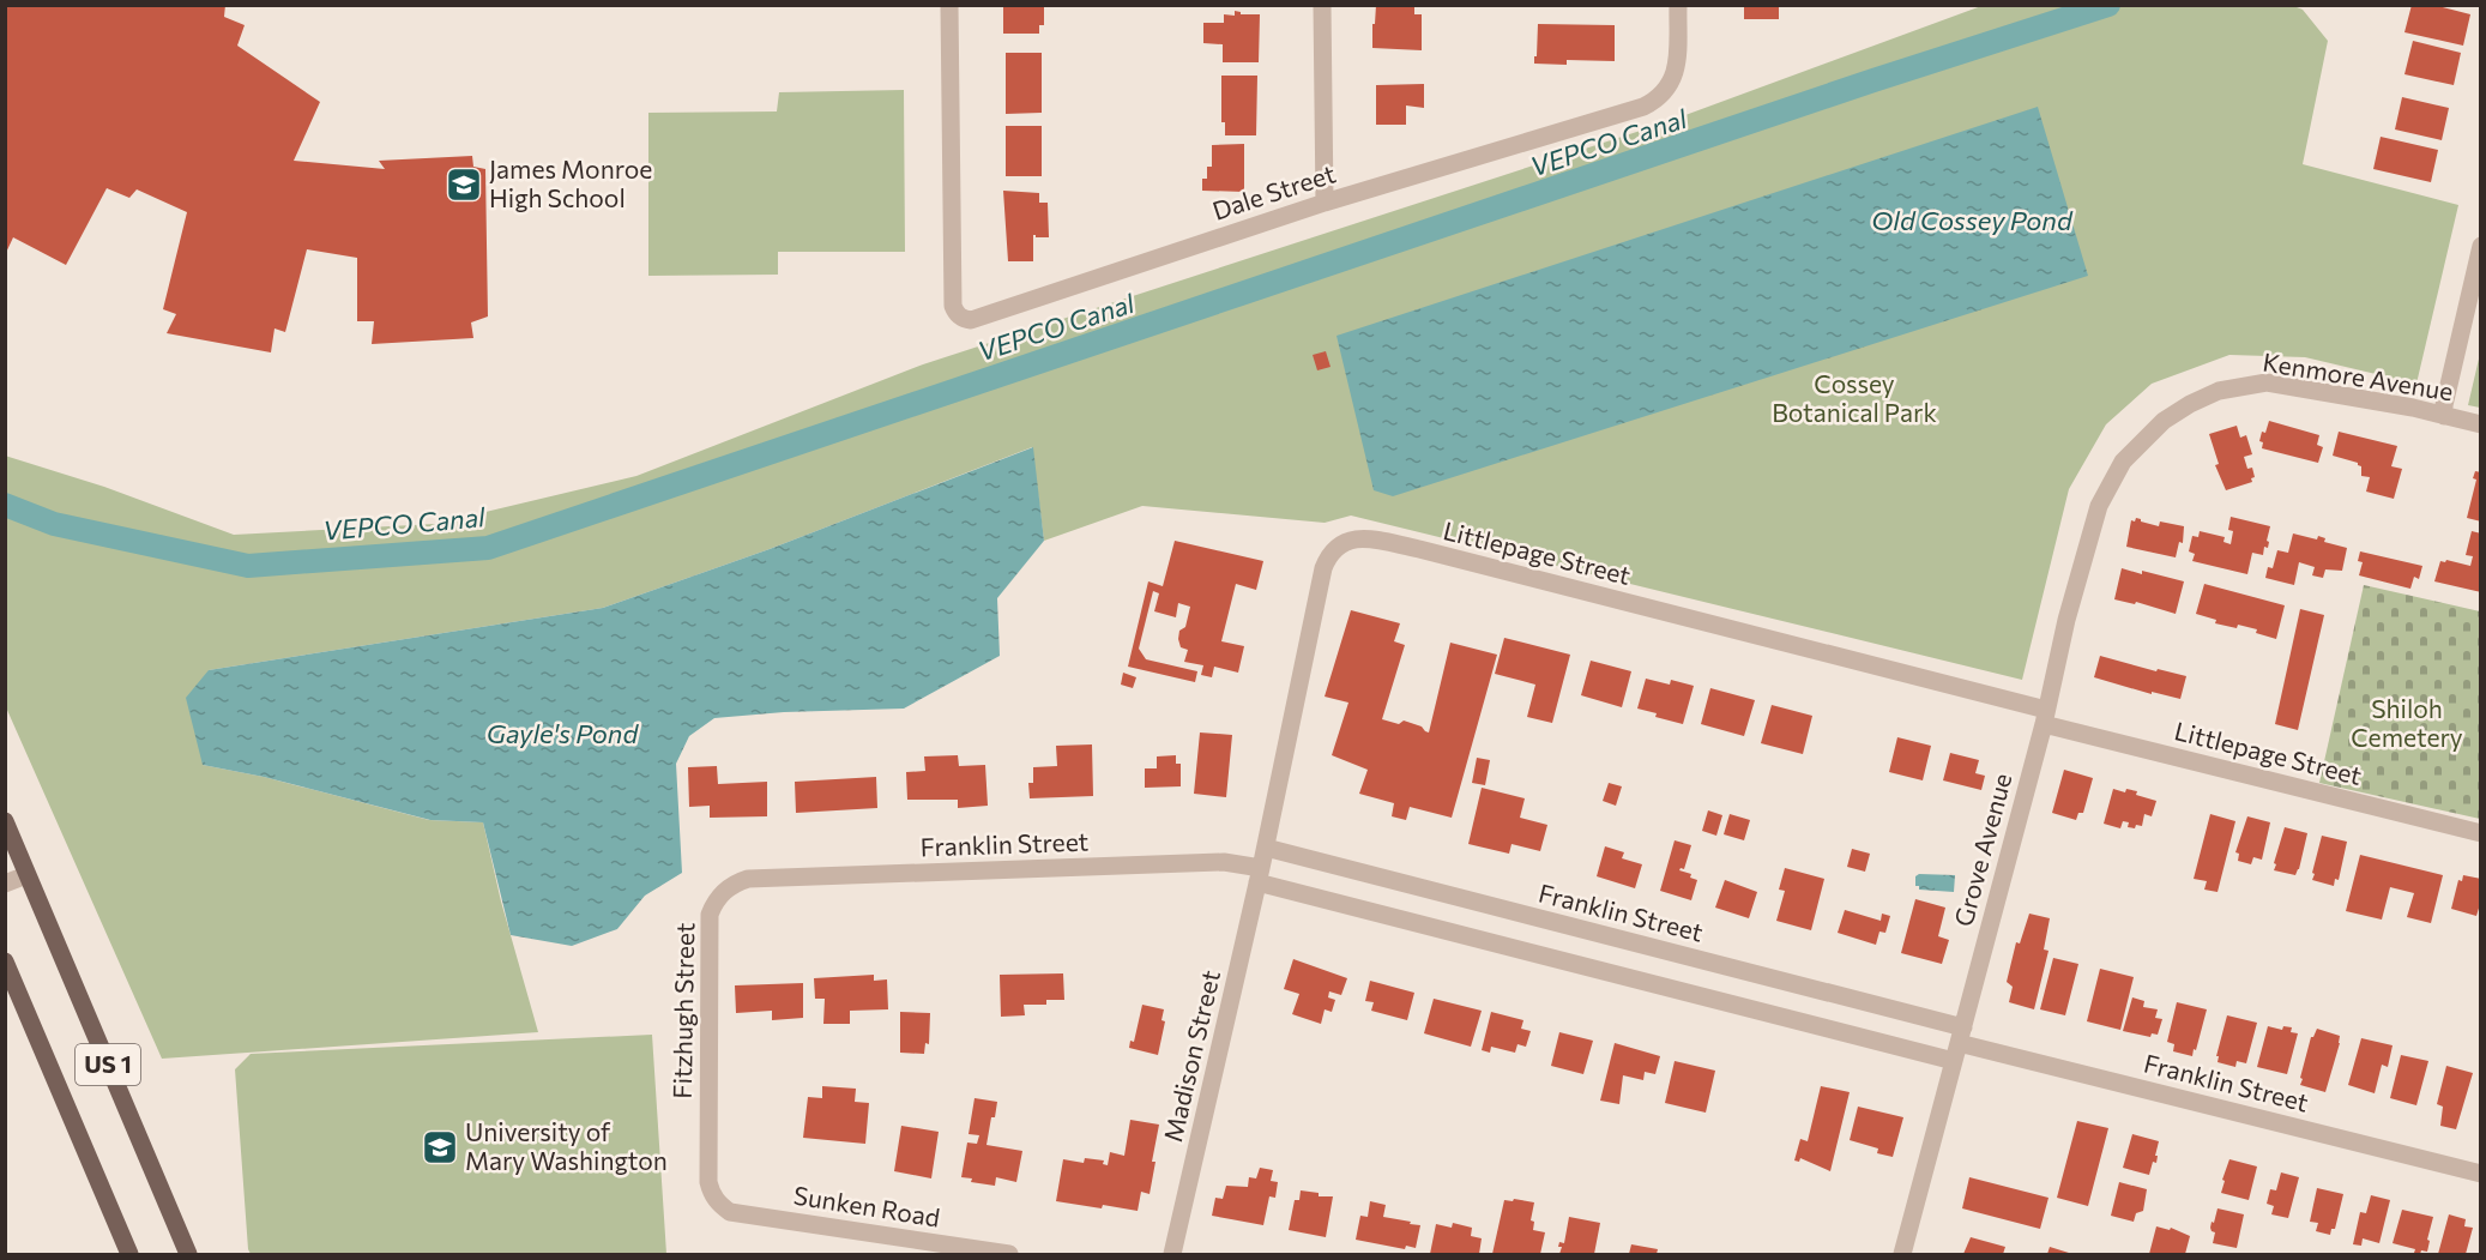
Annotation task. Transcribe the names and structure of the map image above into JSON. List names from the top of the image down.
{
  "streets": {
    "main road": ["US 1"],
    "street": [
      "Dale Street",
      "Kenmore Avenue",
      "Littlepage Street",
      "Franklin Street",
      "Grove Avenue",
      "Fitzhugh Street",
      "Madison Street",
      "Sunken Road"
    ]
  },
  "crossings": [
    ["Kenmore Avenue", "Grove Avenue"],
    ["Littlepage Street", "Franklin Street"],
    ["Littlepage Street", "Grove Avenue"],
    ["Littlepage Street", "Madison Street"],
    ["Franklin Street", "Grove Avenue"],
    ["Franklin Street", "Fitzhugh Street"],
    ["Franklin Street", "Madison Street"],
    ["Fitzhugh Street", "Sunken Road"]
  ],
  "water": ["VEPCO Canal", "Old Cossey Pond", "Gayle's Pond"],
  "parks": ["Cossey Botanical Park", "Shiloh Cemetery"],
  "places": {
    "school or university": ["James Monroe High School", "University of Mary Washington"]
  }
}
